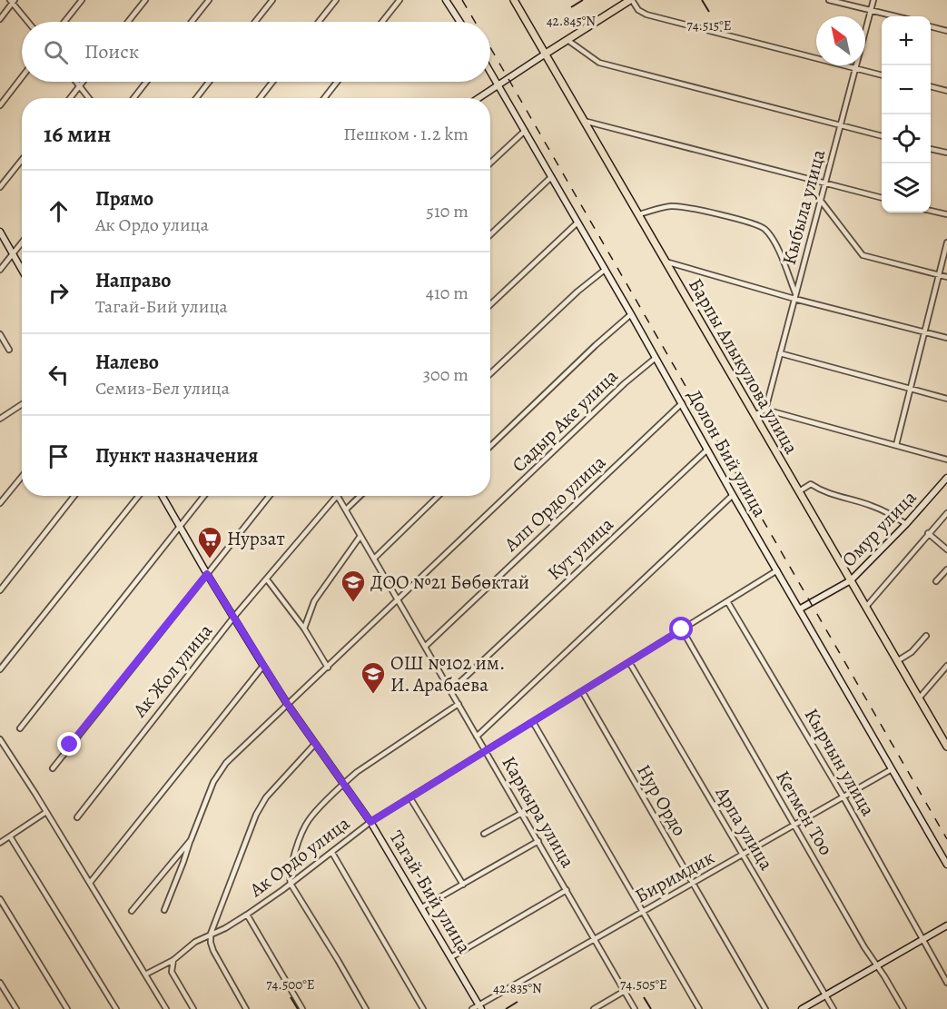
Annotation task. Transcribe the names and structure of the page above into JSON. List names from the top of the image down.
{
  "streets": {
    "main road": ["Барпы Алыкулова улица"],
    "street": [
      "Кыбыла улица",
      "Садыр Аке улица",
      "Долон Бий улица",
      "Алп Ордо улица",
      "Омур улица",
      "Кут улица",
      "Ак Жол улица",
      "Кырчын улица",
      "Нур Ордо",
      "Каркыра улица",
      "Кетмен Тоо",
      "Арпа улица",
      "Ак Ордо улица",
      "Биримдик",
      "Тагай-Бий улица"
    ]
  },
  "crossings": [
    ["Барпы Алыкулова улица", "Омур улица"],
    ["Садыр Аке улица", "Долон Бий улица"],
    ["Садыр Аке улица", "Каркыра улица"],
    ["Садыр Аке улица", "Тагай-Бий улица"],
    ["Долон Бий улица", "Алп Ордо улица"],
    ["Долон Бий улица", "Омур улица"],
    ["Долон Бий улица", "Кут улица"],
    ["Долон Бий улица", "Ак Ордо улица"],
    ["Долон Бий улица", "Биримдик"],
    ["Алп Ордо улица", "Каркыра улица"],
    ["Кут улица", "Каркыра улица"],
    ["Ак Жол улица", "Каркыра улица"],
    ["Ак Жол улица", "Тагай-Бий улица"],
    ["Кырчын улица", "Ак Ордо улица"],
    ["Кырчын улица", "Биримдик"],
    ["Нур Ордо", "Ак Ордо улица"],
    ["Нур Ордо", "Биримдик"],
    ["Каркыра улица", "Ак Ордо улица"],
    ["Каркыра улица", "Биримдик"],
    ["Кетмен Тоо", "Ак Ордо улица"],
    ["Кетмен Тоо", "Биримдик"],
    ["Арпа улица", "Ак Ордо улица"],
    ["Арпа улица", "Биримдик"],
    ["Ак Ордо улица", "Тагай-Бий улица"],
    ["Биримдик", "Тагай-Бий улица"]
  ],
  "places": {
    "supermarket": ["Нурзат"],
    "school or university": ["ДОО №21 Бөбөктай", "ОШ №102 им. И. Арабаева"]
  },
  "north": "top left",
  "page": {
    "map_buttons": ["+", "−"],
    "search": "Поиск",
    "heading": ["16 мин", "Пешком · 1.2 km"],
    "list": [
      ["Прямо", "Ак Ордо улица", "510 m"],
      ["Направо", "Тагай-Бий улица", "410 m"],
      ["Налево", "Семиз-Бел улица", "300 m"],
      "Пункт назначения"
    ]
  },
  "coordinates": [
    "42.845°N",
    "74.515°E",
    "74.500°E",
    "74.505°E",
    "42.835°N"
  ]
}
